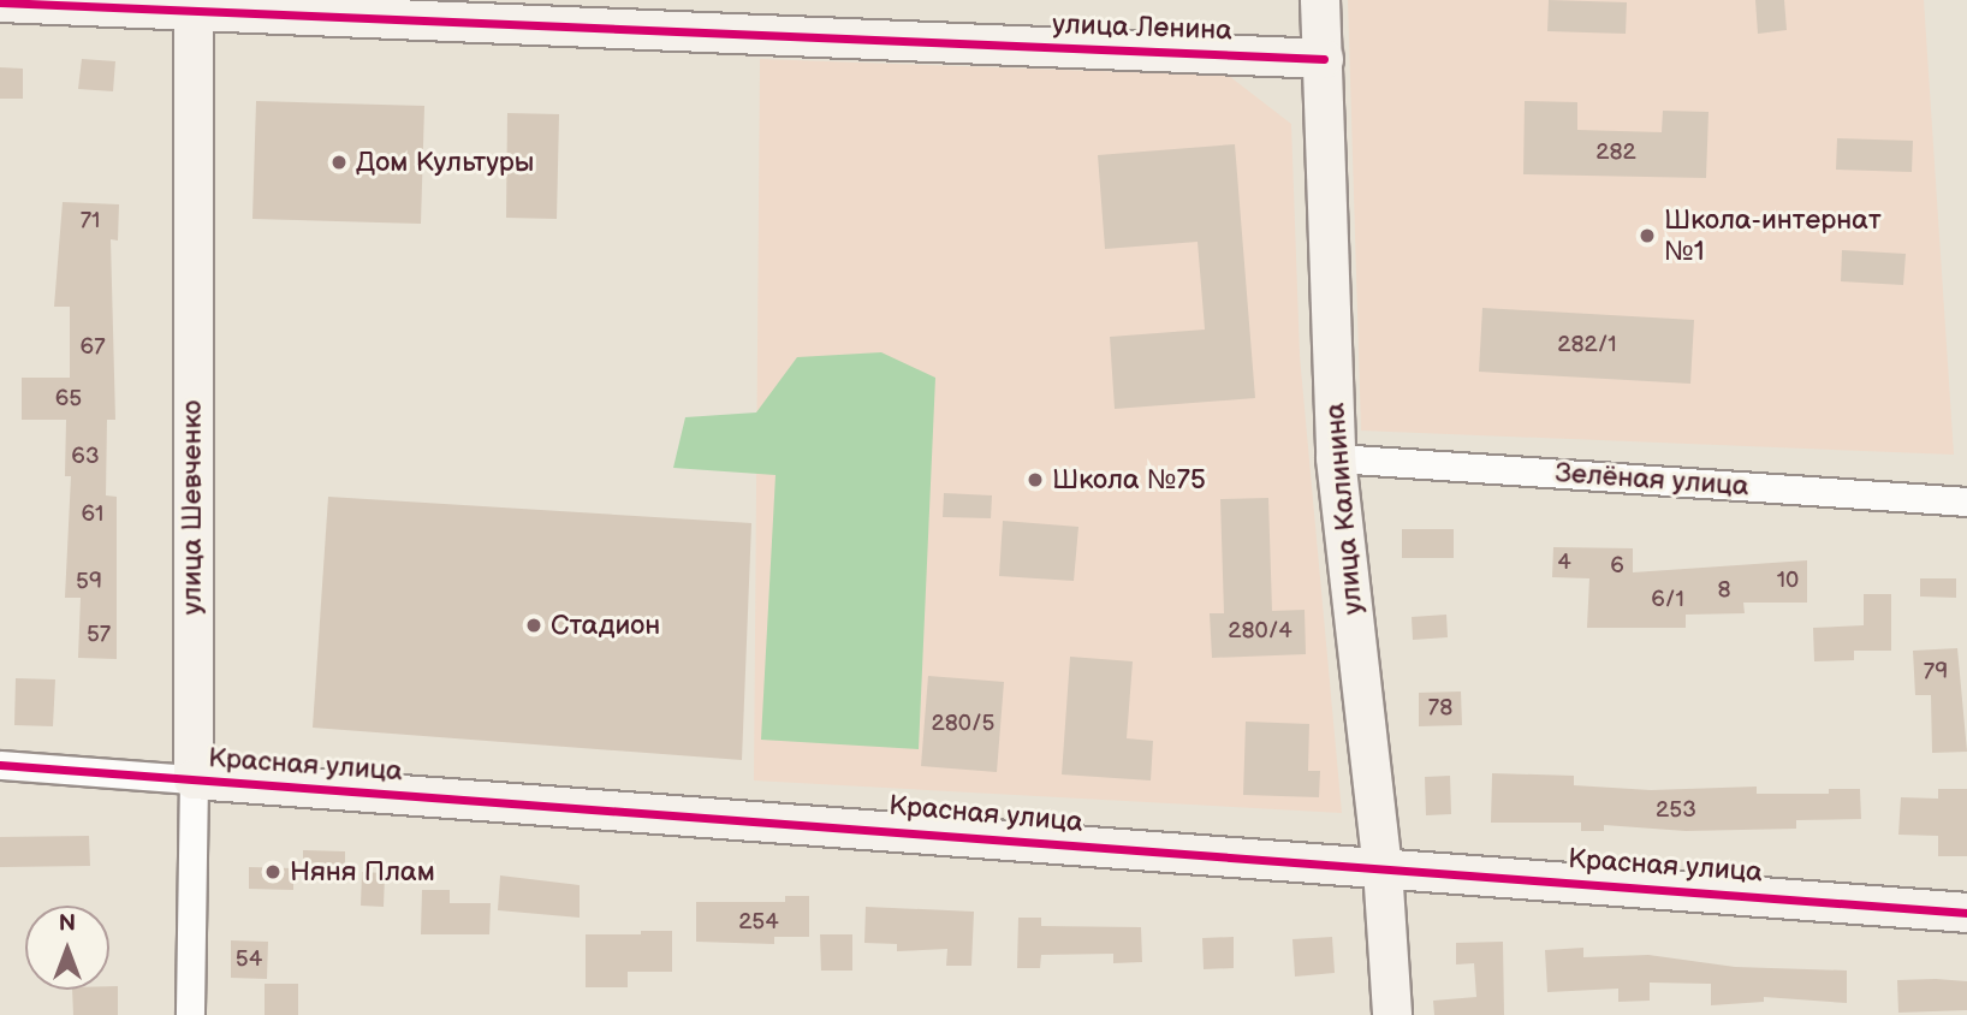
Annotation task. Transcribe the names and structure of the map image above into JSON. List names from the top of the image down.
{
  "streets": {
    "street": [
      "улица Ленина",
      "Зелёная улица",
      "улица Шевченко",
      "улица Калинина",
      "Красная улица"
    ]
  },
  "crossings": [
    ["улица Ленина", "улица Шевченко"],
    ["улица Ленина", "улица Калинина"],
    ["Зелёная улица", "улица Калинина"],
    ["улица Шевченко", "Красная улица"],
    ["улица Калинина", "Красная улица"]
  ],
  "places": [
    "Дом Культуры",
    "Школа-интернат №1",
    "Школа №75",
    "Стадион",
    "Няня Плам"
  ],
  "house_numbers": [
    "282",
    "71",
    "282/1",
    "67",
    "65",
    "63",
    "61",
    "4",
    "6",
    "10",
    "59",
    "8",
    "6/1",
    "280/4",
    "57",
    "79",
    "78",
    "280/5",
    "253",
    "254",
    "54"
  ],
  "north": "top"
}
